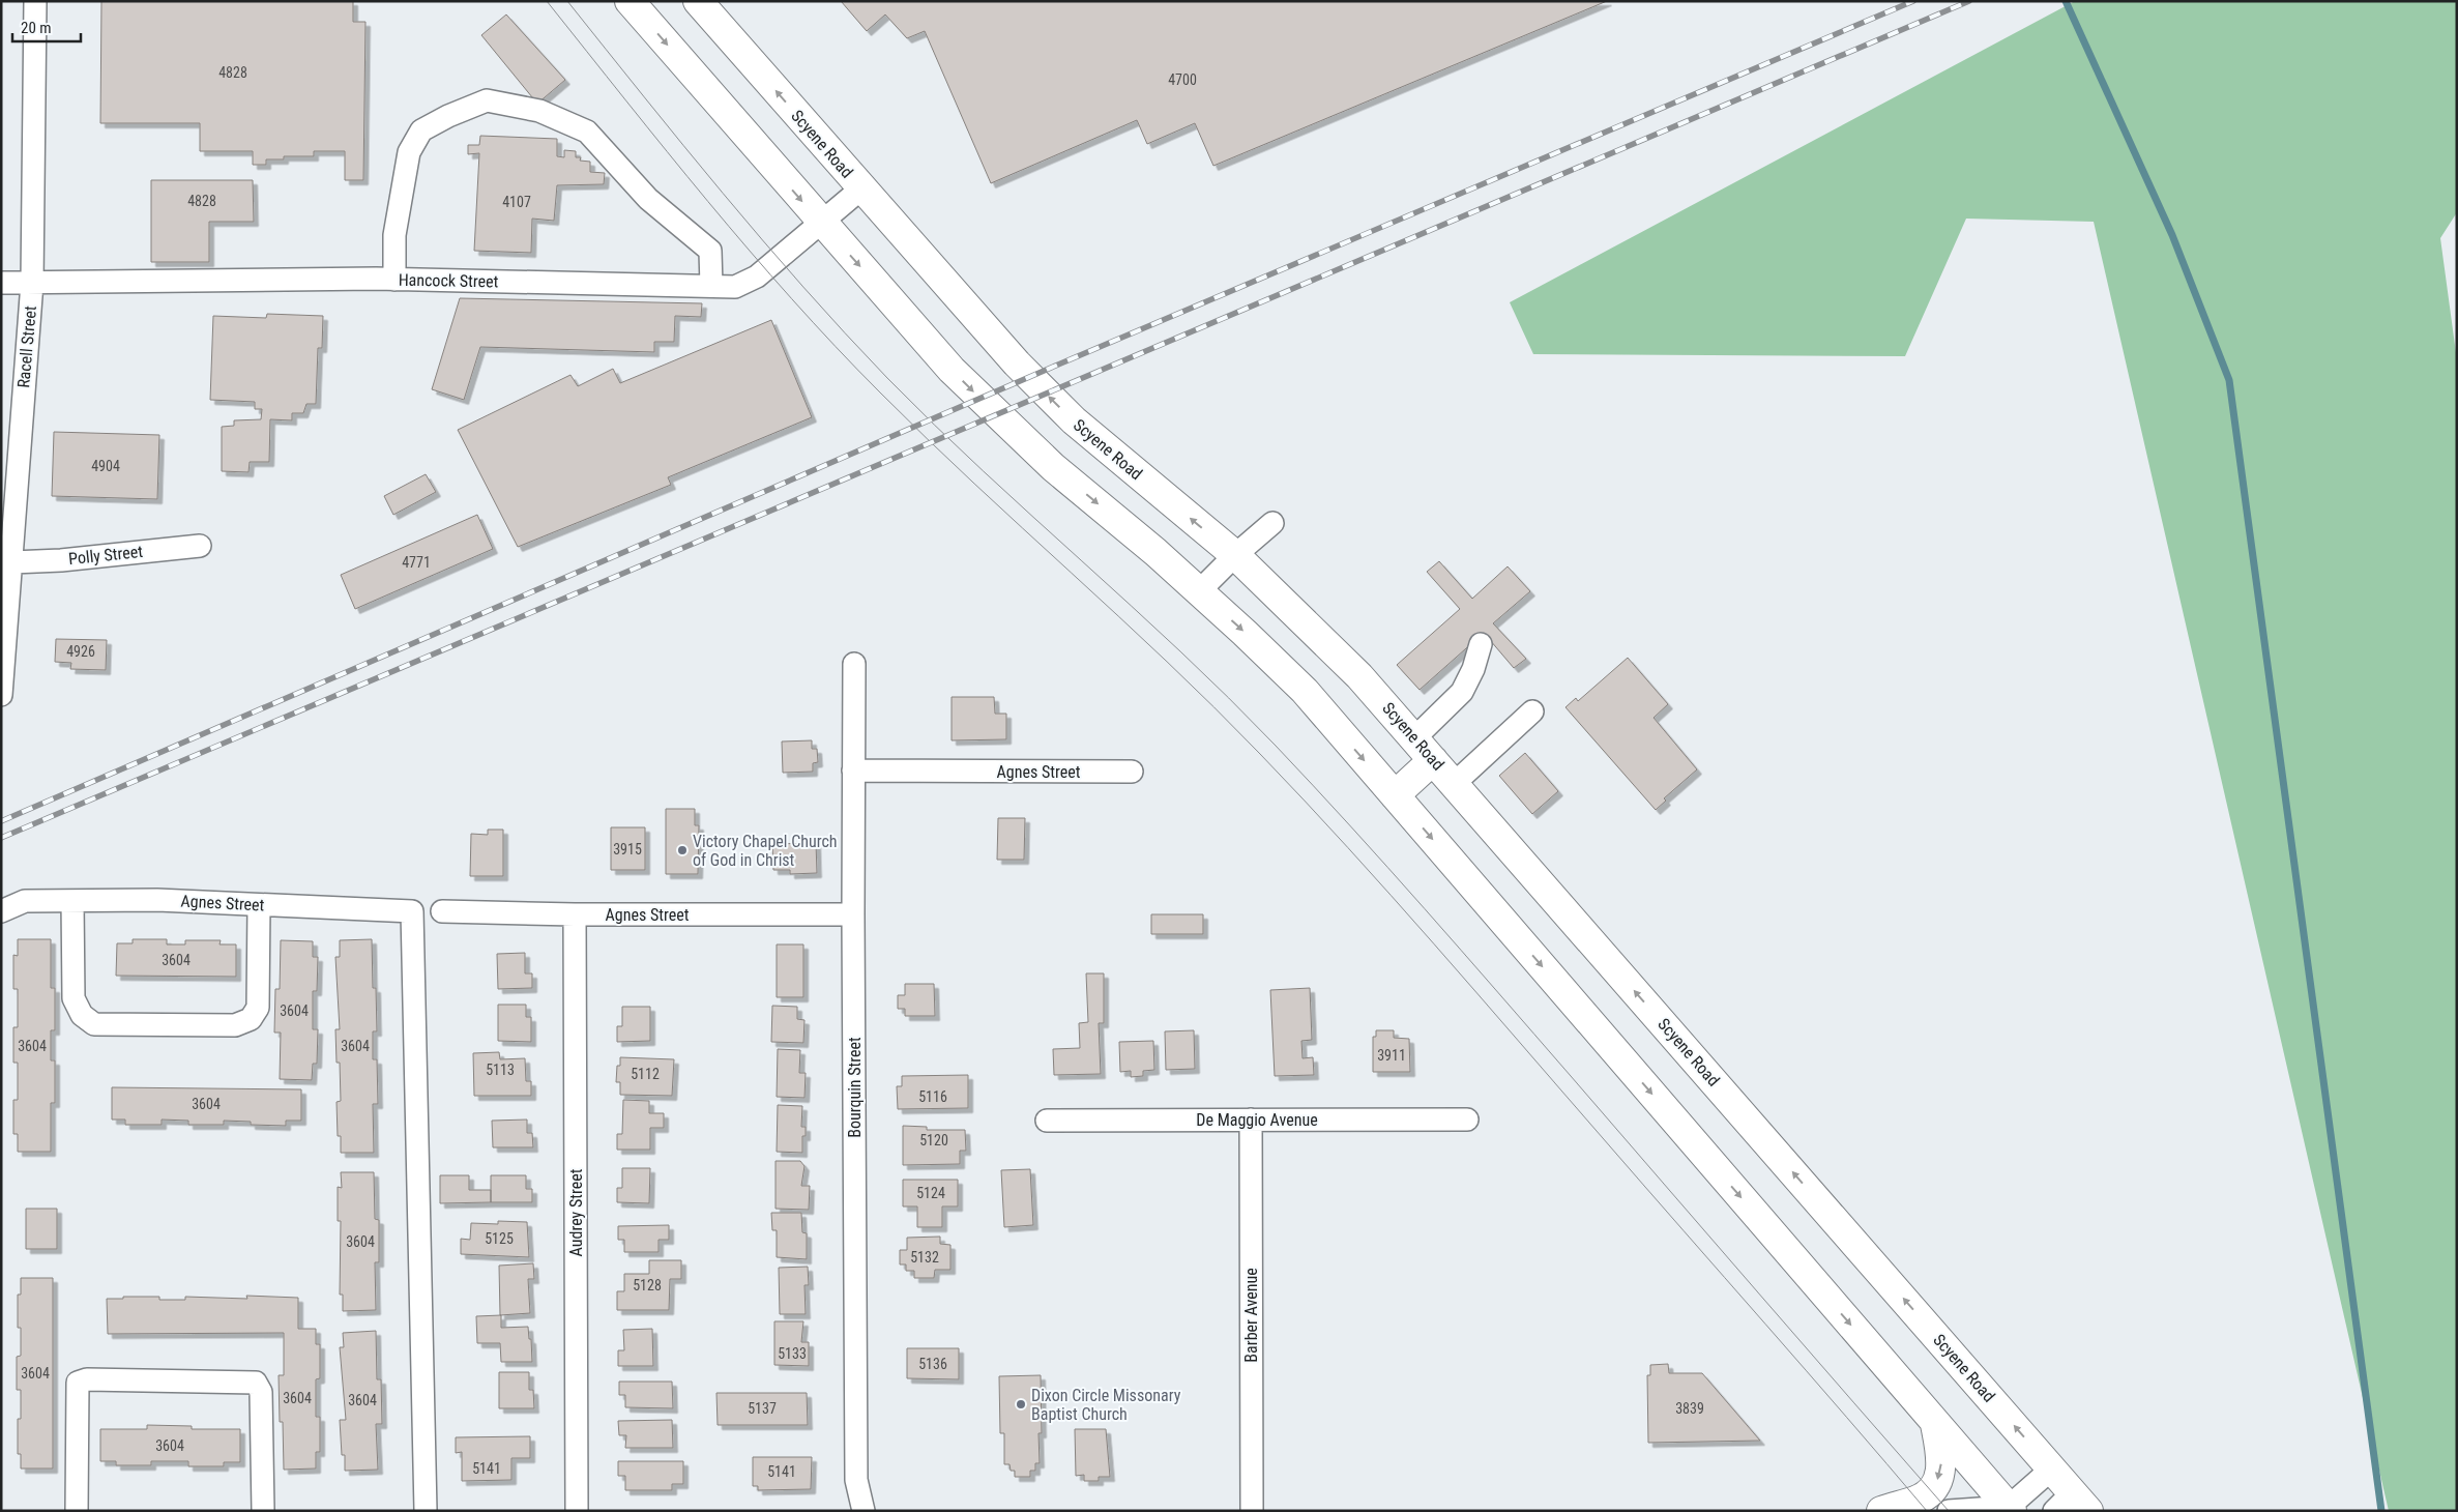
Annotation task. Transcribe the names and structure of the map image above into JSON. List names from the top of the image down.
{
  "streets": {
    "main road": ["Scyene Road"],
    "street": [
      "Hancock Street",
      "Racell Street",
      "Polly Street",
      "Agnes Street",
      "Bourquin Street",
      "De Maggio Avenue",
      "Audrey Street",
      "Barber Avenue"
    ]
  },
  "crossings": [
    ["Scyene Road", "Hancock Street"],
    ["Hancock Street", "Racell Street"],
    ["Racell Street", "Polly Street"],
    ["Agnes Street", "Bourquin Street"],
    ["Agnes Street", "Audrey Street"],
    ["De Maggio Avenue", "Barber Avenue"]
  ],
  "places": ["Victory Chapel Church of God in Christ", "Dixon Circle Missonary Baptist Church"],
  "house_numbers": [
    "4828",
    "4700",
    "4828",
    "4107",
    "4904",
    "4771",
    "4926",
    "3915",
    "3604",
    "3604",
    "3604",
    "3604",
    "3911",
    "5113",
    "5112",
    "5116",
    "3604",
    "5120",
    "5124",
    "5125",
    "3604",
    "5132",
    "5128",
    "5133",
    "5136",
    "3604",
    "3604",
    "3604",
    "5137",
    "3839",
    "3604",
    "5141",
    "5141"
  ],
  "scale_bar": "20 m"
}
